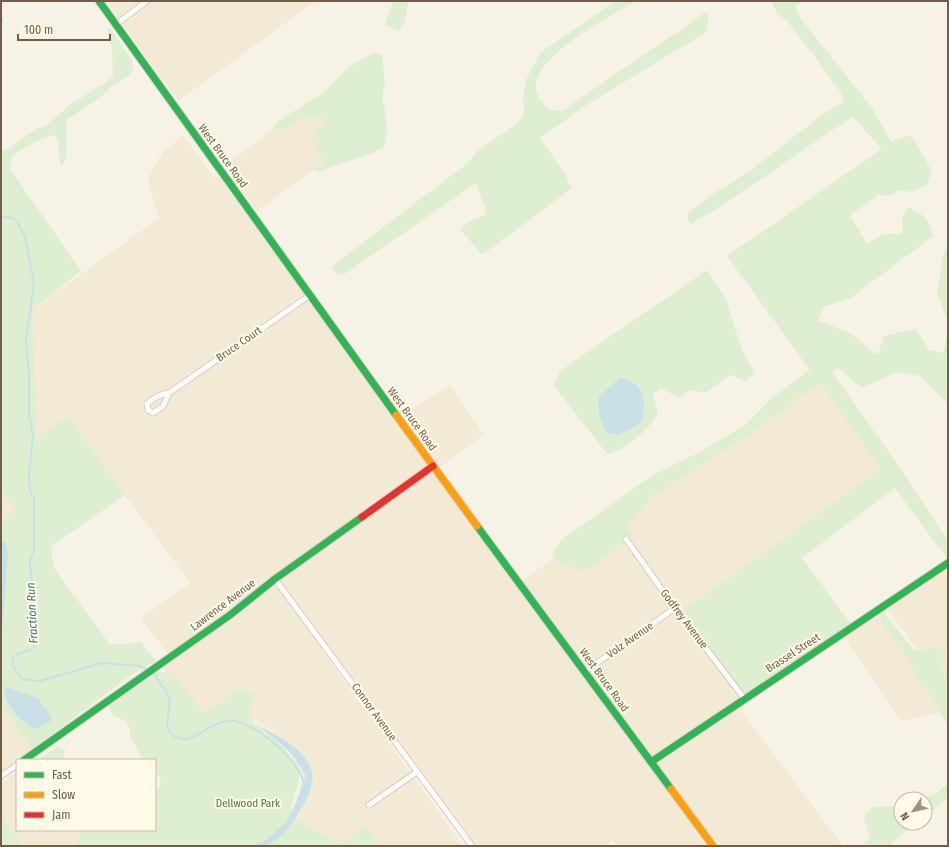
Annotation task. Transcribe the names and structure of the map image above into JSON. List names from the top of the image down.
{
  "streets": {
    "street": [
      "West Bruce Road",
      "Bruce Court",
      "Lawrence Avenue",
      "Godfrey Avenue",
      "Volz Avenue",
      "Brassel Street",
      "Connor Avenue"
    ]
  },
  "crossings": [
    ["West Bruce Road", "Bruce Court"],
    ["West Bruce Road", "Lawrence Avenue"],
    ["West Bruce Road", "Volz Avenue"],
    ["West Bruce Road", "Brassel Street"],
    ["Lawrence Avenue", "Connor Avenue"],
    ["Godfrey Avenue", "Volz Avenue"],
    ["Godfrey Avenue", "Brassel Street"]
  ],
  "water": ["Fraction Run"],
  "parks": ["Dellwood Park"],
  "legend": ["Fast", "Slow", "Jam"],
  "scale_bar": "100 m",
  "north": "bottom left"
}
